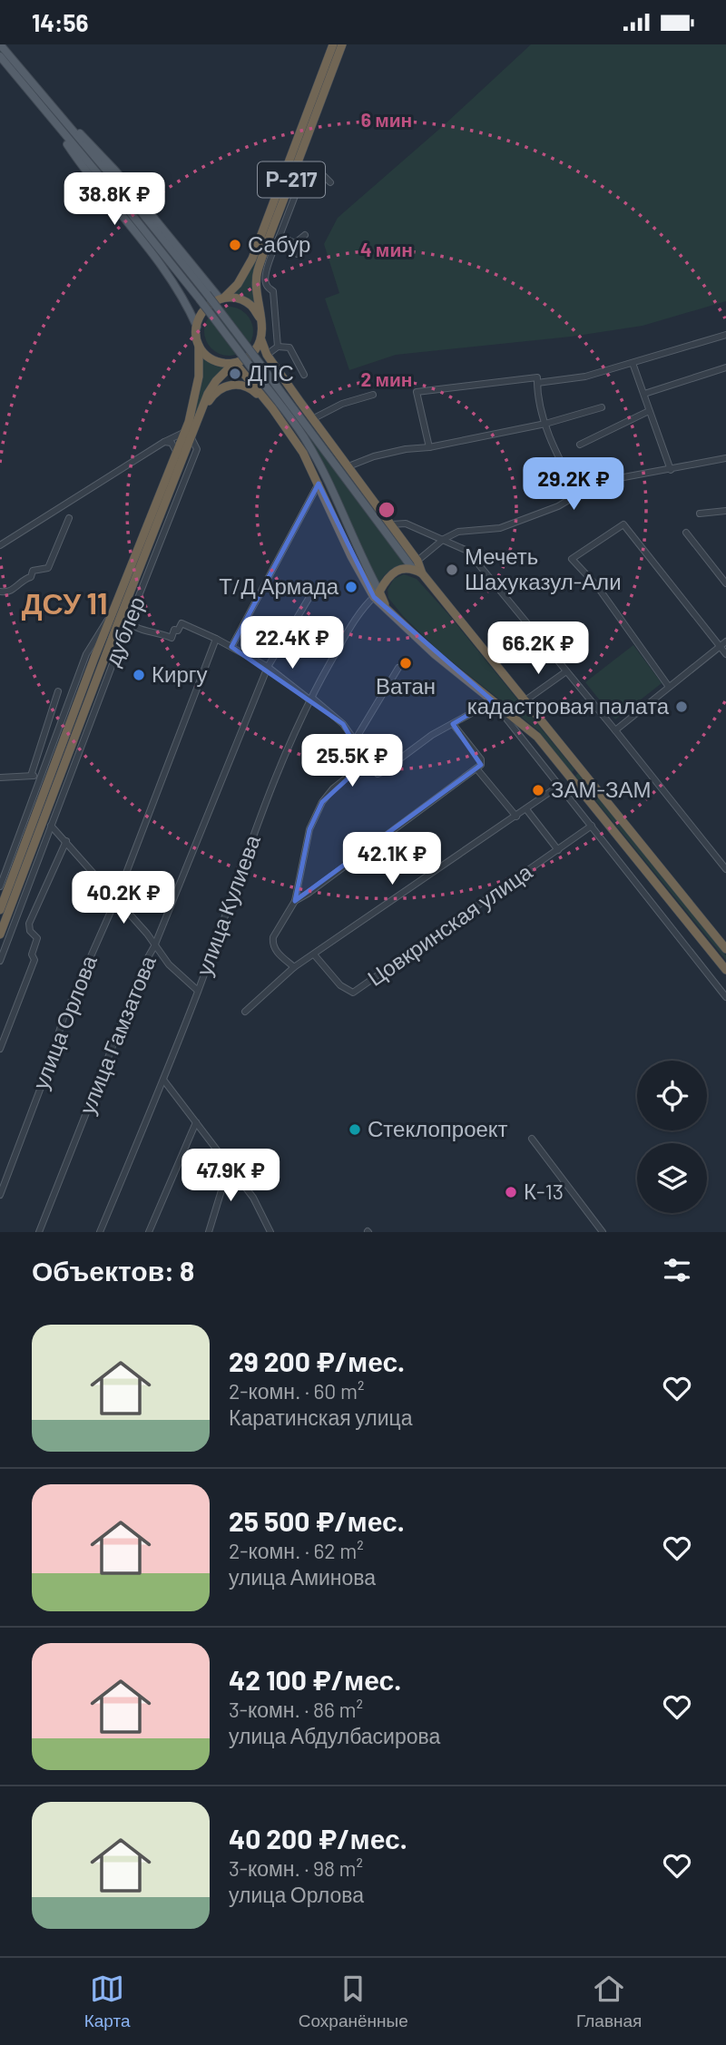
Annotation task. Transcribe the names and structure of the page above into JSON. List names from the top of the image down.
{
  "streets": {
    "highway": ["Р-217"],
    "street": [
      "дублер",
      "улица Кулиева",
      "Цовкринская улица",
      "улица Орлова",
      "улица Гамзатова"
    ]
  },
  "districts": ["ДСУ 11"],
  "places": [
    "Сабур",
    "ДПС",
    "Мечеть Шахуказул-Али",
    "Т/Д Армада",
    "Ватан",
    "Киргу",
    "кадастровая палата",
    "ЗАМ-ЗАМ",
    "Стеклопроект",
    "К-13"
  ],
  "page": {
    "status": "14:56",
    "price": [
      "38.8K ₽",
      "29.2K ₽",
      "22.4K ₽",
      "66.2K ₽",
      "25.5K ₽",
      "42.1K ₽",
      "40.2K ₽",
      "47.9K ₽"
    ],
    "heading": "Объектов: 8",
    "list": [
      {
        "name": "29 200 ₽/мес.",
        "note": "2-комн. · 60 m² · Каратинская улица"
      },
      {
        "name": "25 500 ₽/мес.",
        "note": "2-комн. · 62 m² · улица Аминова"
      },
      {
        "name": "42 100 ₽/мес.",
        "note": "3-комн. · 86 m² · улица Абдулбасирова"
      },
      {
        "name": "40 200 ₽/мес.",
        "note": "3-комн. · 98 m² · улица Орлова"
      }
    ],
    "tabs": ["Карта", "Сохранённые", "Главная"]
  },
  "rings": ["6 мин", "4 мин", "2 мин"]
}
